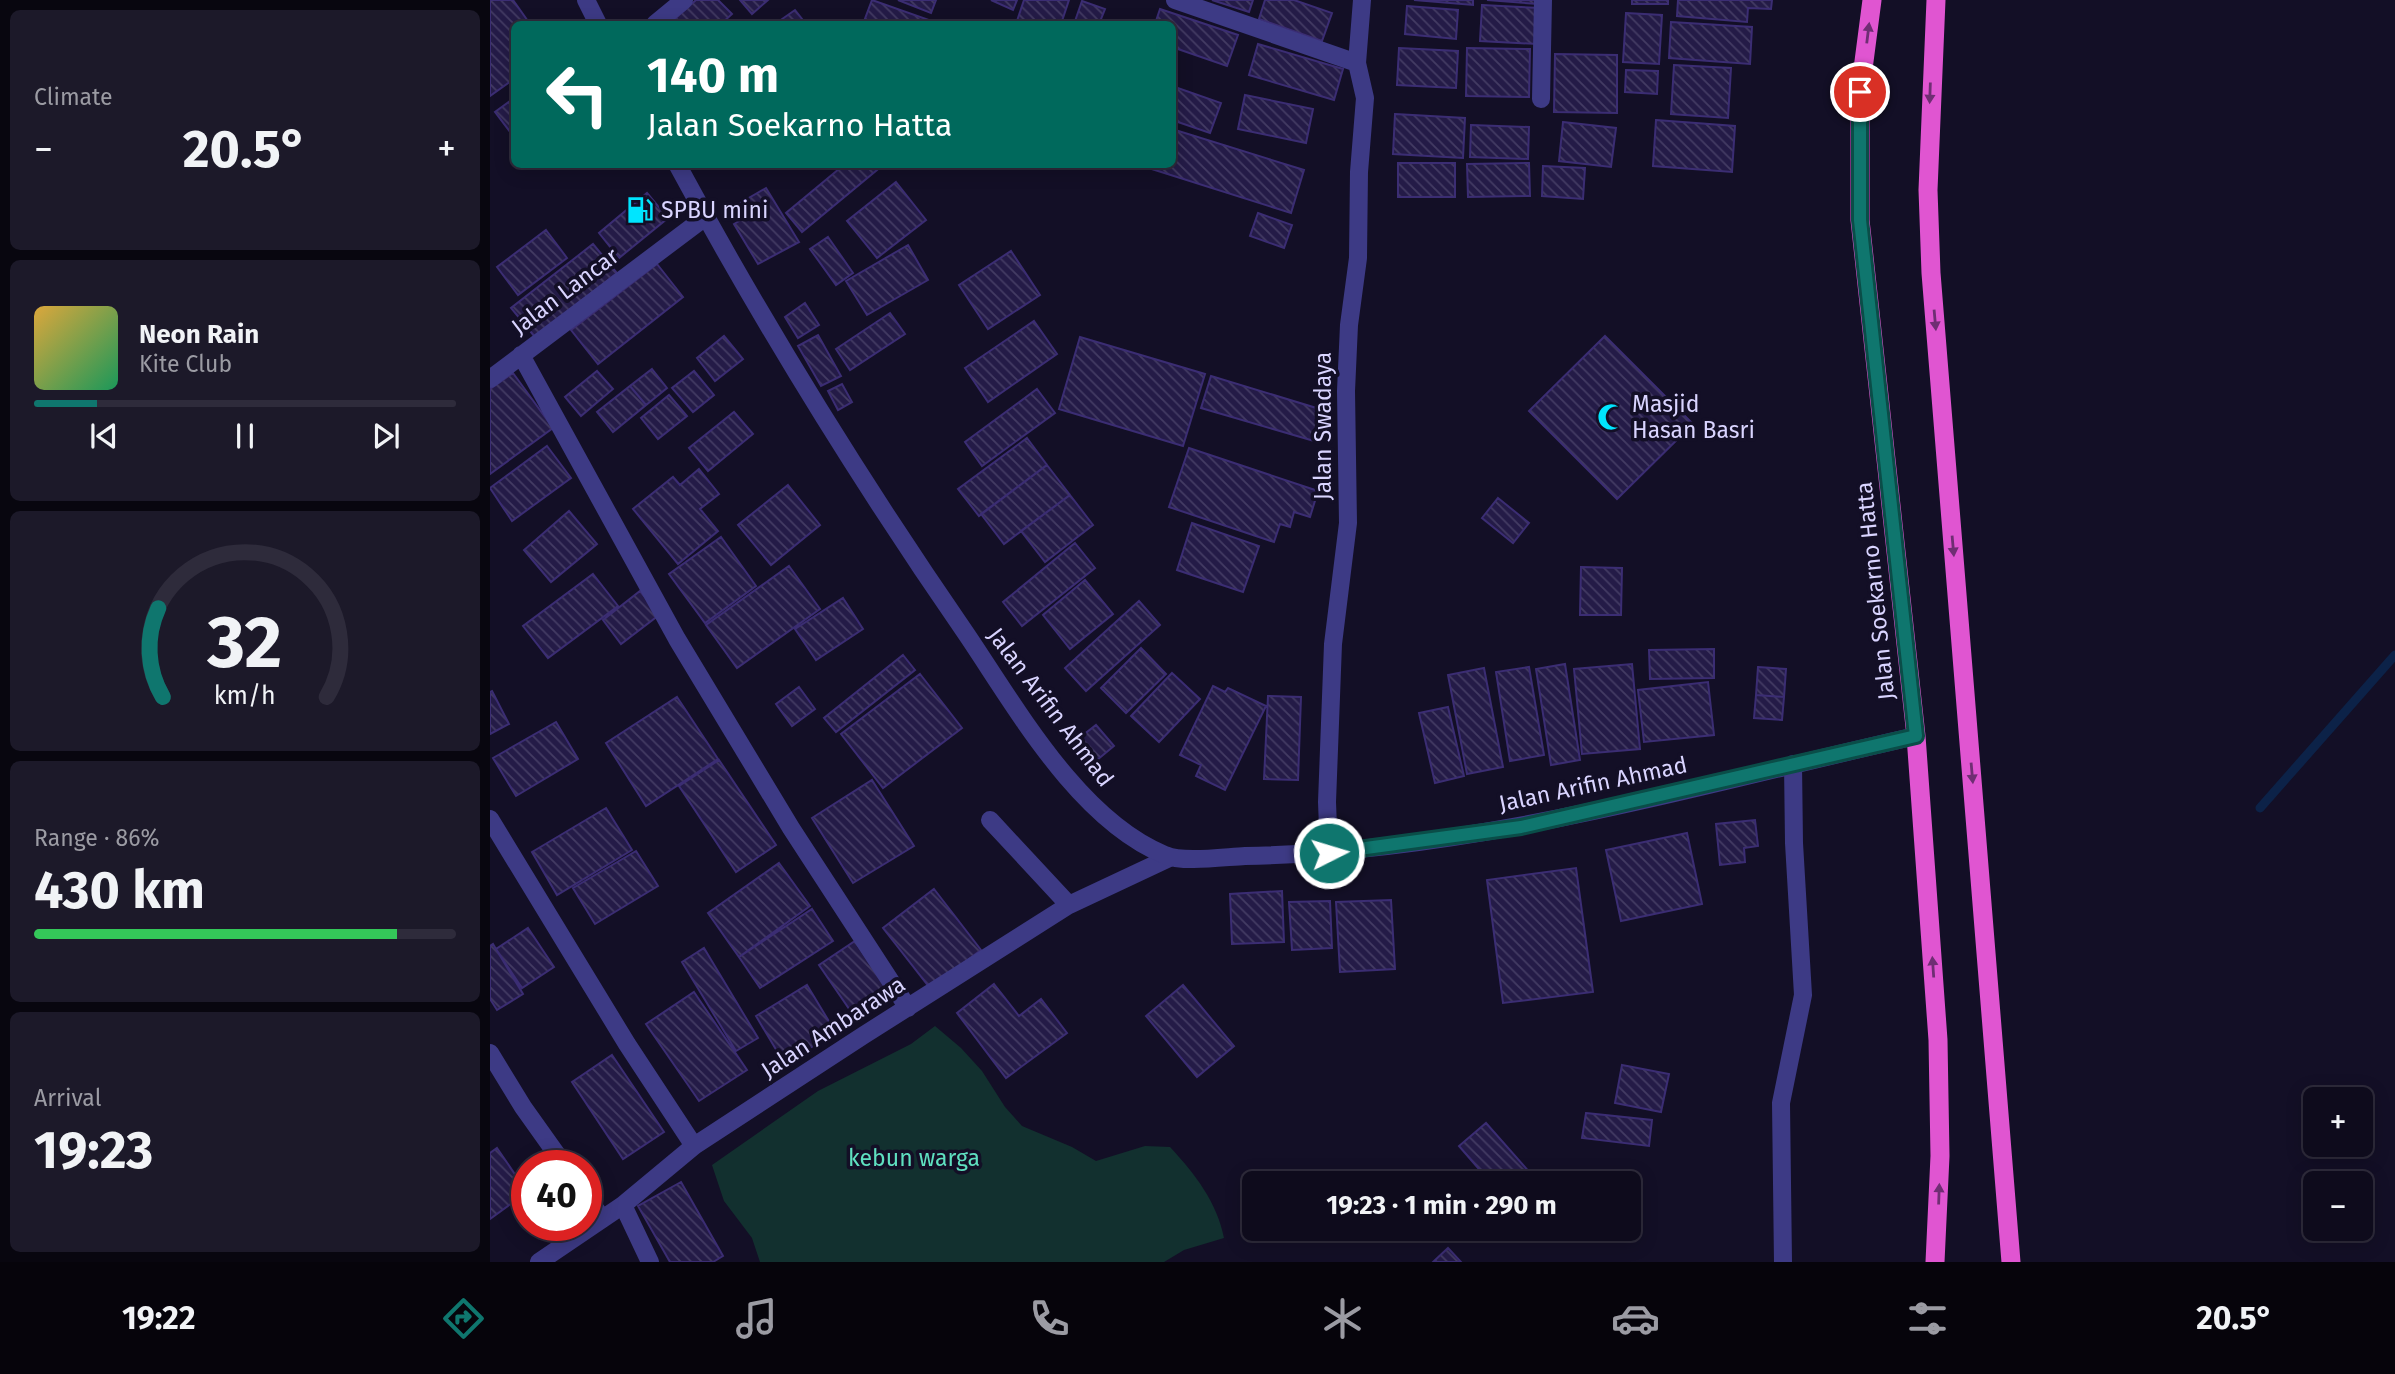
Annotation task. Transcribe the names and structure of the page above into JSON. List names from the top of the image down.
{
  "streets": {
    "highway": ["Jalan Soekarno Hatta"],
    "street": [
      "Jalan Lancar",
      "Jalan Swadaya",
      "Jalan Arifin Ahmad",
      "Jalan Ambarawa"
    ]
  },
  "crossings": [
    ["Jalan Lancar", "Jalan Arifin Ahmad"],
    ["Jalan Swadaya", "Jalan Arifin Ahmad"],
    ["Jalan Soekarno Hatta", "Jalan Arifin Ahmad"],
    ["Jalan Arifin Ahmad", "Jalan Ambarawa"]
  ],
  "parks": ["kebun warga"],
  "places": {
    "fuel station": ["SPBU mini"],
    "mosque": ["Masjid Hasan Basri"]
  },
  "page": {
    "tile": [
      "Climate",
      ["Range · 86%", "430 km"],
      ["Arrival", "19:23"]
    ],
    "turn": ["140 m", "Jalan Soekarno Hatta"],
    "heat": ["−", "20.5°", "+"],
    "song": ["Neon Rain", "Kite Club"],
    "map_buttons": ["+", "−"],
    "limit": "40",
    "trip": "19:23 · 1 min · 290 m",
    "tabs": ["19:22", "20.5°"],
    "gauge": ["32", "km/h"]
  }
}
